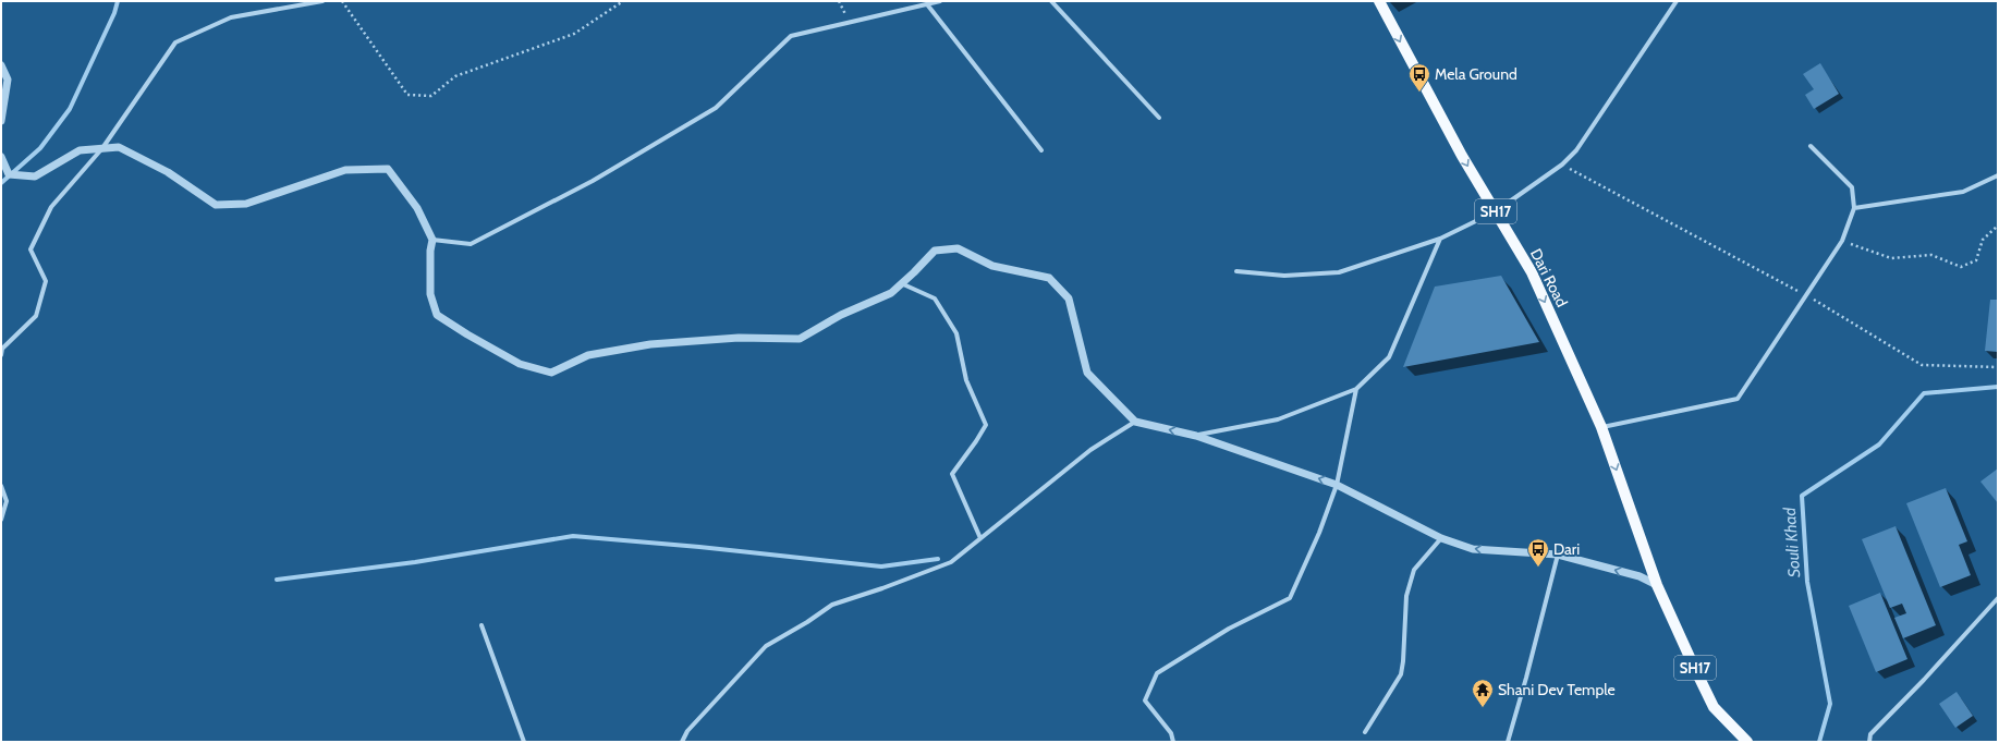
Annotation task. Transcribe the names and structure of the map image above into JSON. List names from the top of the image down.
{
  "streets": {
    "main road": ["SH17", "Dari Road"]
  },
  "crossings": [
    ["SH17", "Dari Road"]
  ],
  "one_way": ["Dari Road"],
  "water": ["Souli Khad"],
  "places": {
    "bus stop": ["Mela Ground", "Dari"],
    "temple": ["Shani Dev Temple"]
  }
}
